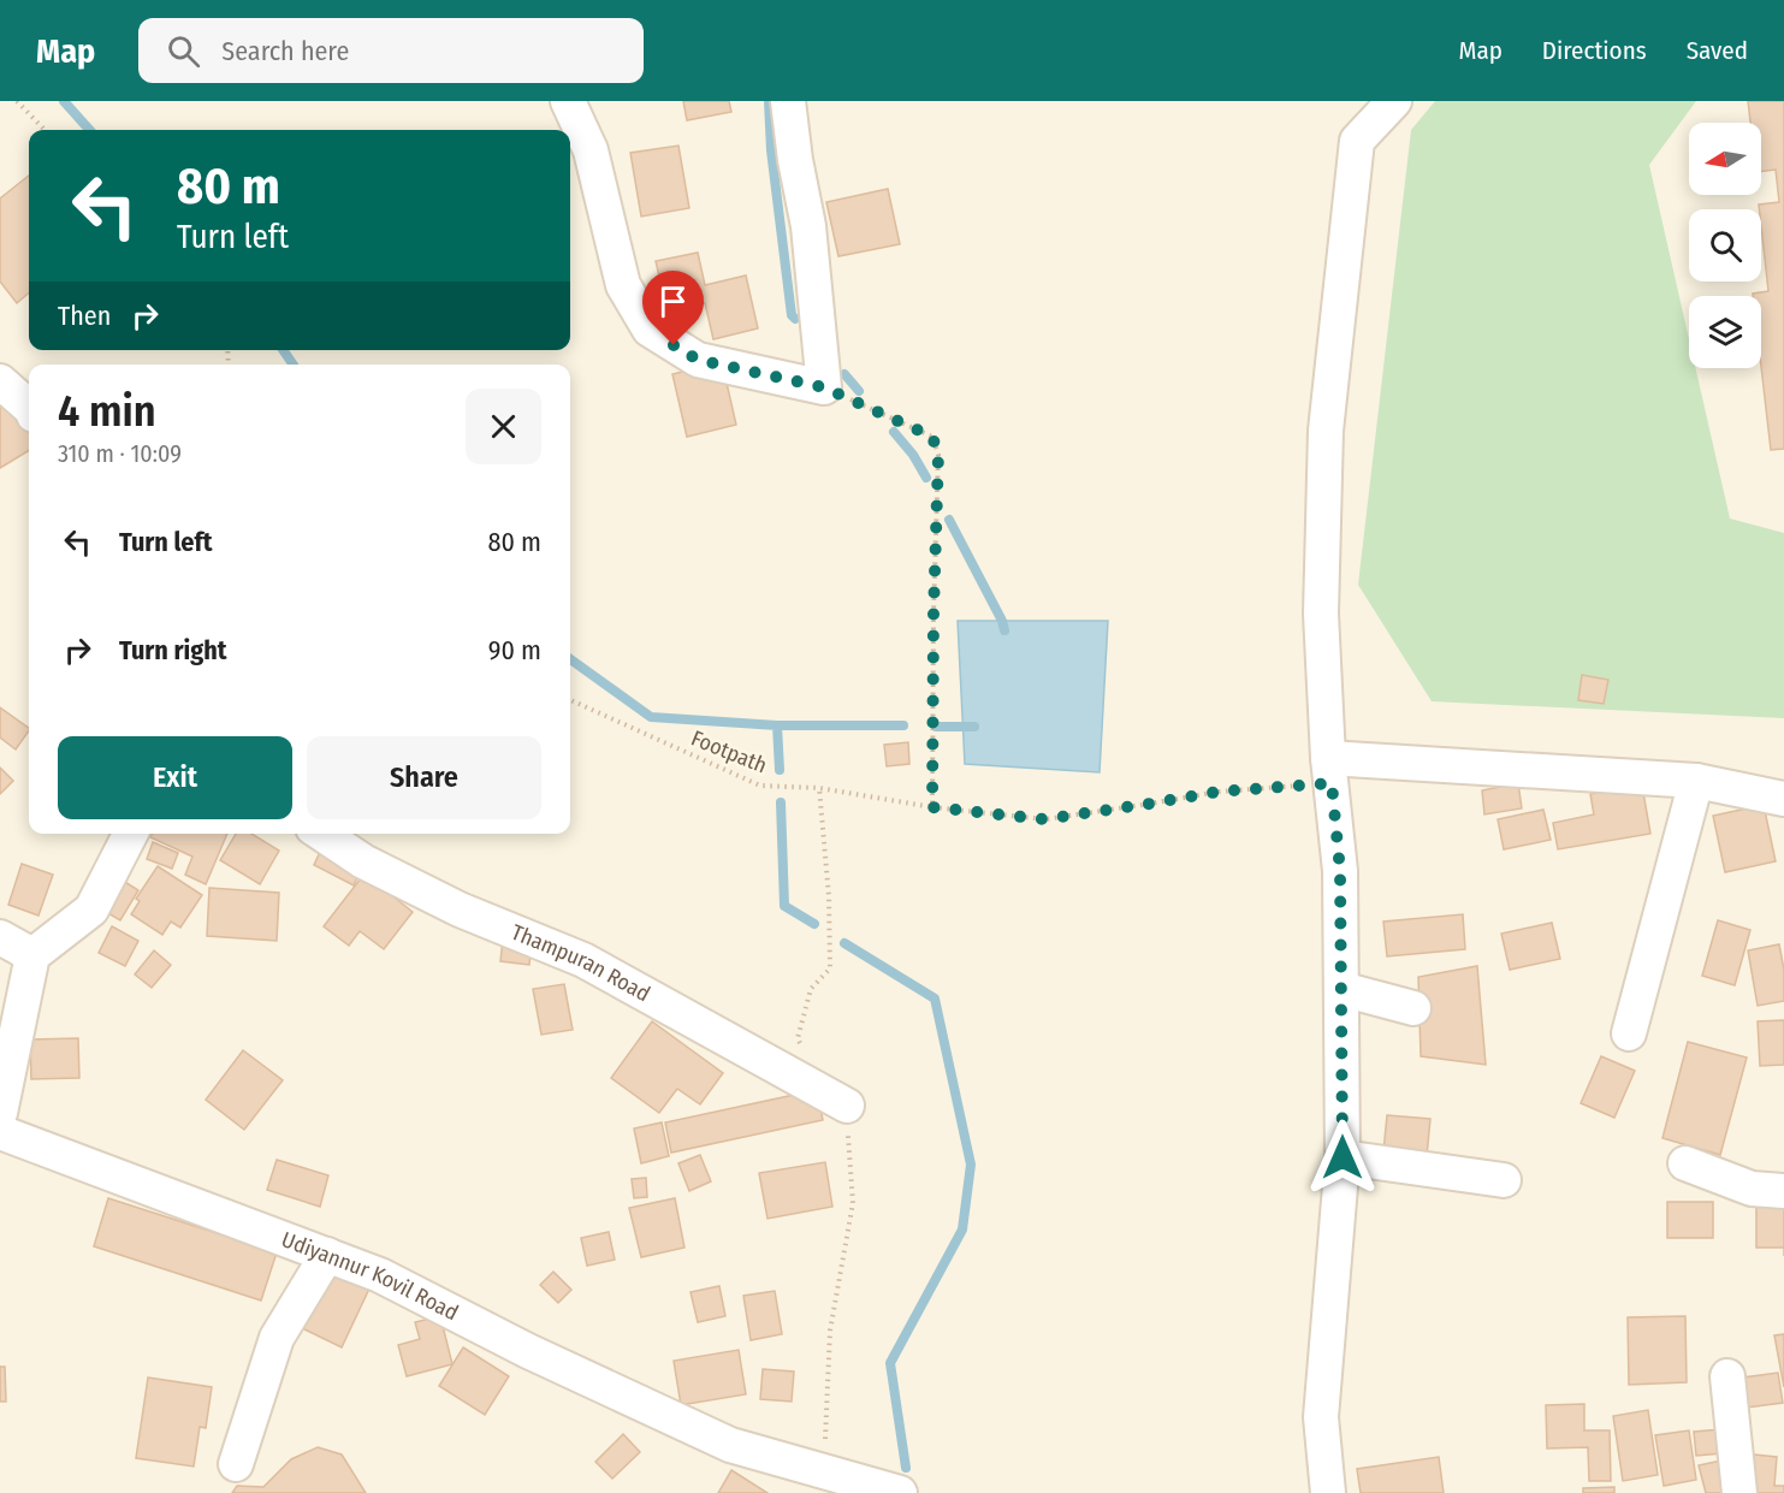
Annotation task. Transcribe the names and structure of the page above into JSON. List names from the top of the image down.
{
  "streets": {
    "street": ["Thampuran Road", "Udiyannur Kovil Road"],
    "path": ["Footpath"]
  },
  "north": "left",
  "page": {
    "header": "Map",
    "search": "Search here",
    "nav": ["Map", "Directions", "Saved"],
    "turn": ["80 m", "Turn left"],
    "then": "Then",
    "heading": ["4 min", "310 m · 10:09"],
    "list": [
      {
        "name": "Turn left",
        "value": "80 m"
      },
      {
        "name": "Turn right",
        "value": "90 m"
      }
    ],
    "buttons": ["Exit", "Share"]
  }
}
